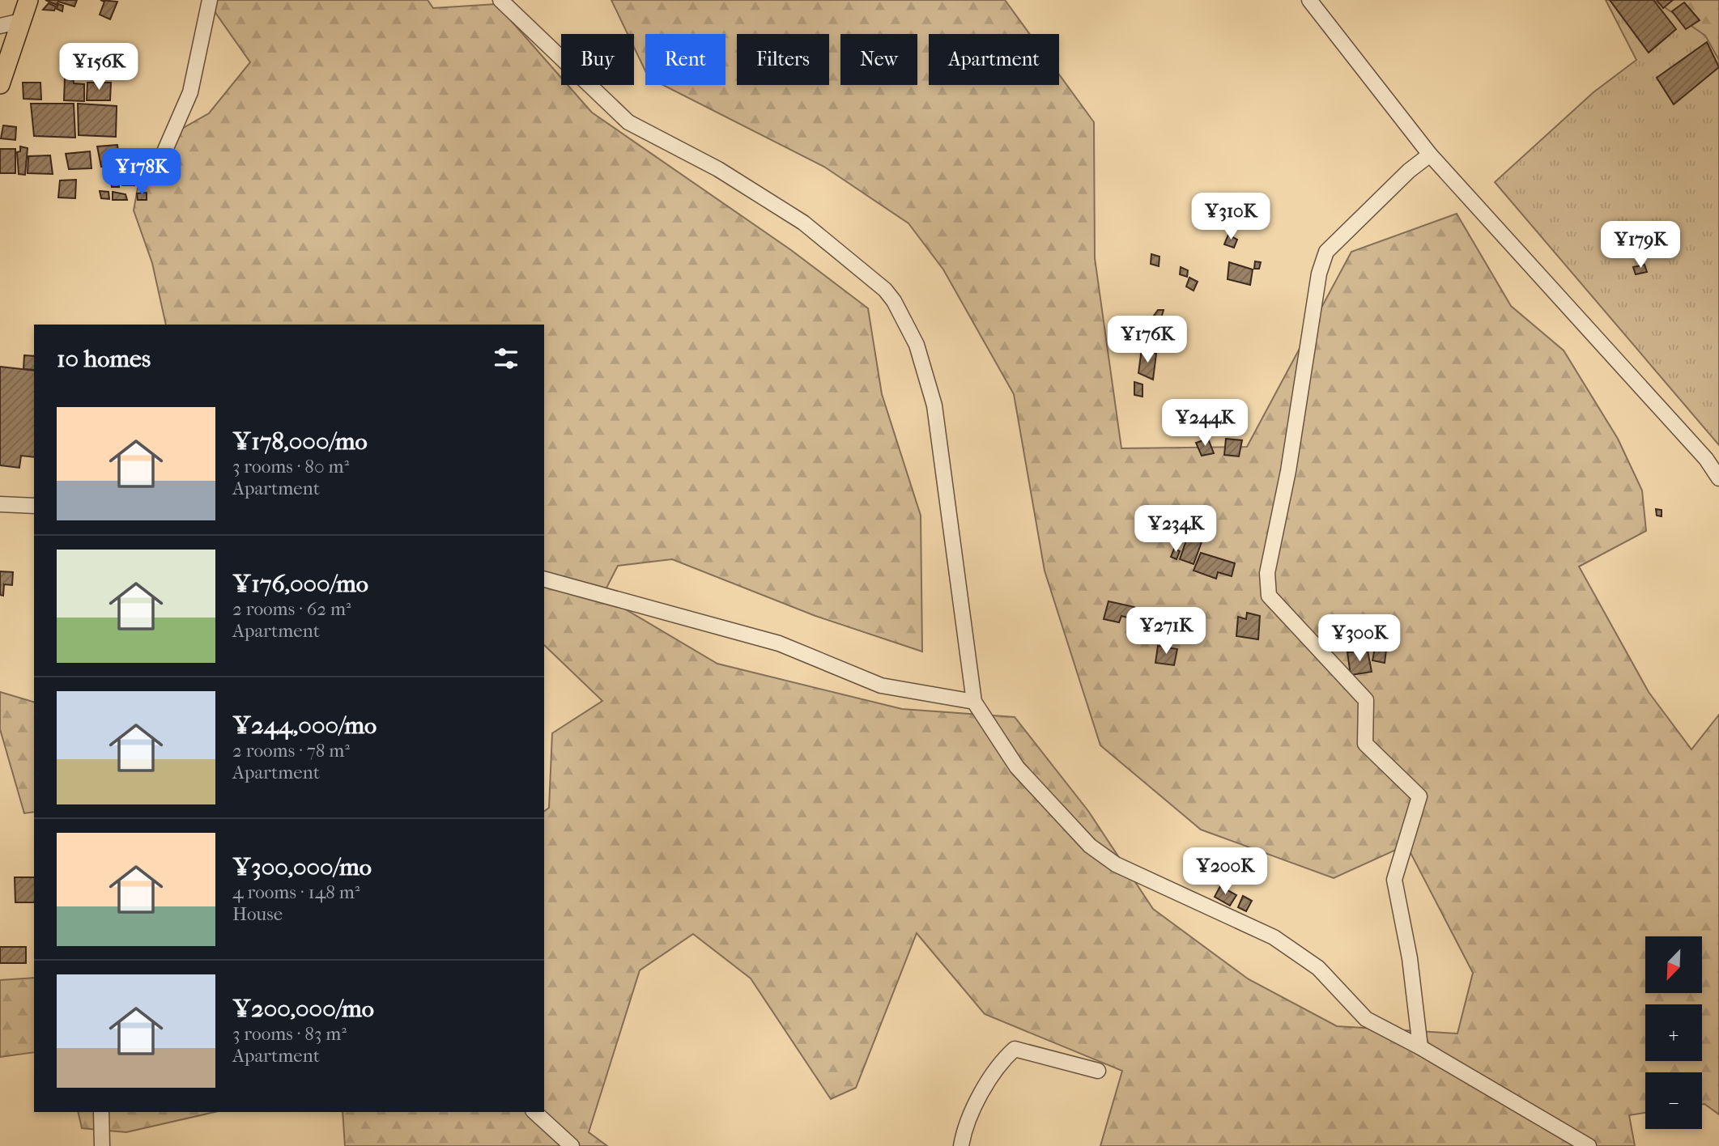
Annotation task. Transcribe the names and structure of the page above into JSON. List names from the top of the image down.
{
  "north": "bottom left",
  "page": {
    "chip": [
      "Buy",
      "Rent",
      "Filters",
      "New",
      "Apartment"
    ],
    "price": [
      "¥156K",
      "¥178K",
      "¥310K",
      "¥179K",
      "¥176K",
      "¥244K",
      "¥234K",
      "¥271K",
      "¥300K",
      "¥200K"
    ],
    "heading": "10 homes",
    "list": [
      {
        "name": "¥178,000/mo",
        "note": "3 rooms · 80 m² · Apartment"
      },
      {
        "name": "¥176,000/mo",
        "note": "2 rooms · 62 m² · Apartment"
      },
      {
        "name": "¥244,000/mo",
        "note": "2 rooms · 78 m² · Apartment"
      },
      {
        "name": "¥300,000/mo",
        "note": "4 rooms · 148 m² · House"
      },
      {
        "name": "¥200,000/mo",
        "note": "3 rooms · 83 m² · Apartment"
      }
    ],
    "map_buttons": ["+", "−"]
  }
}
